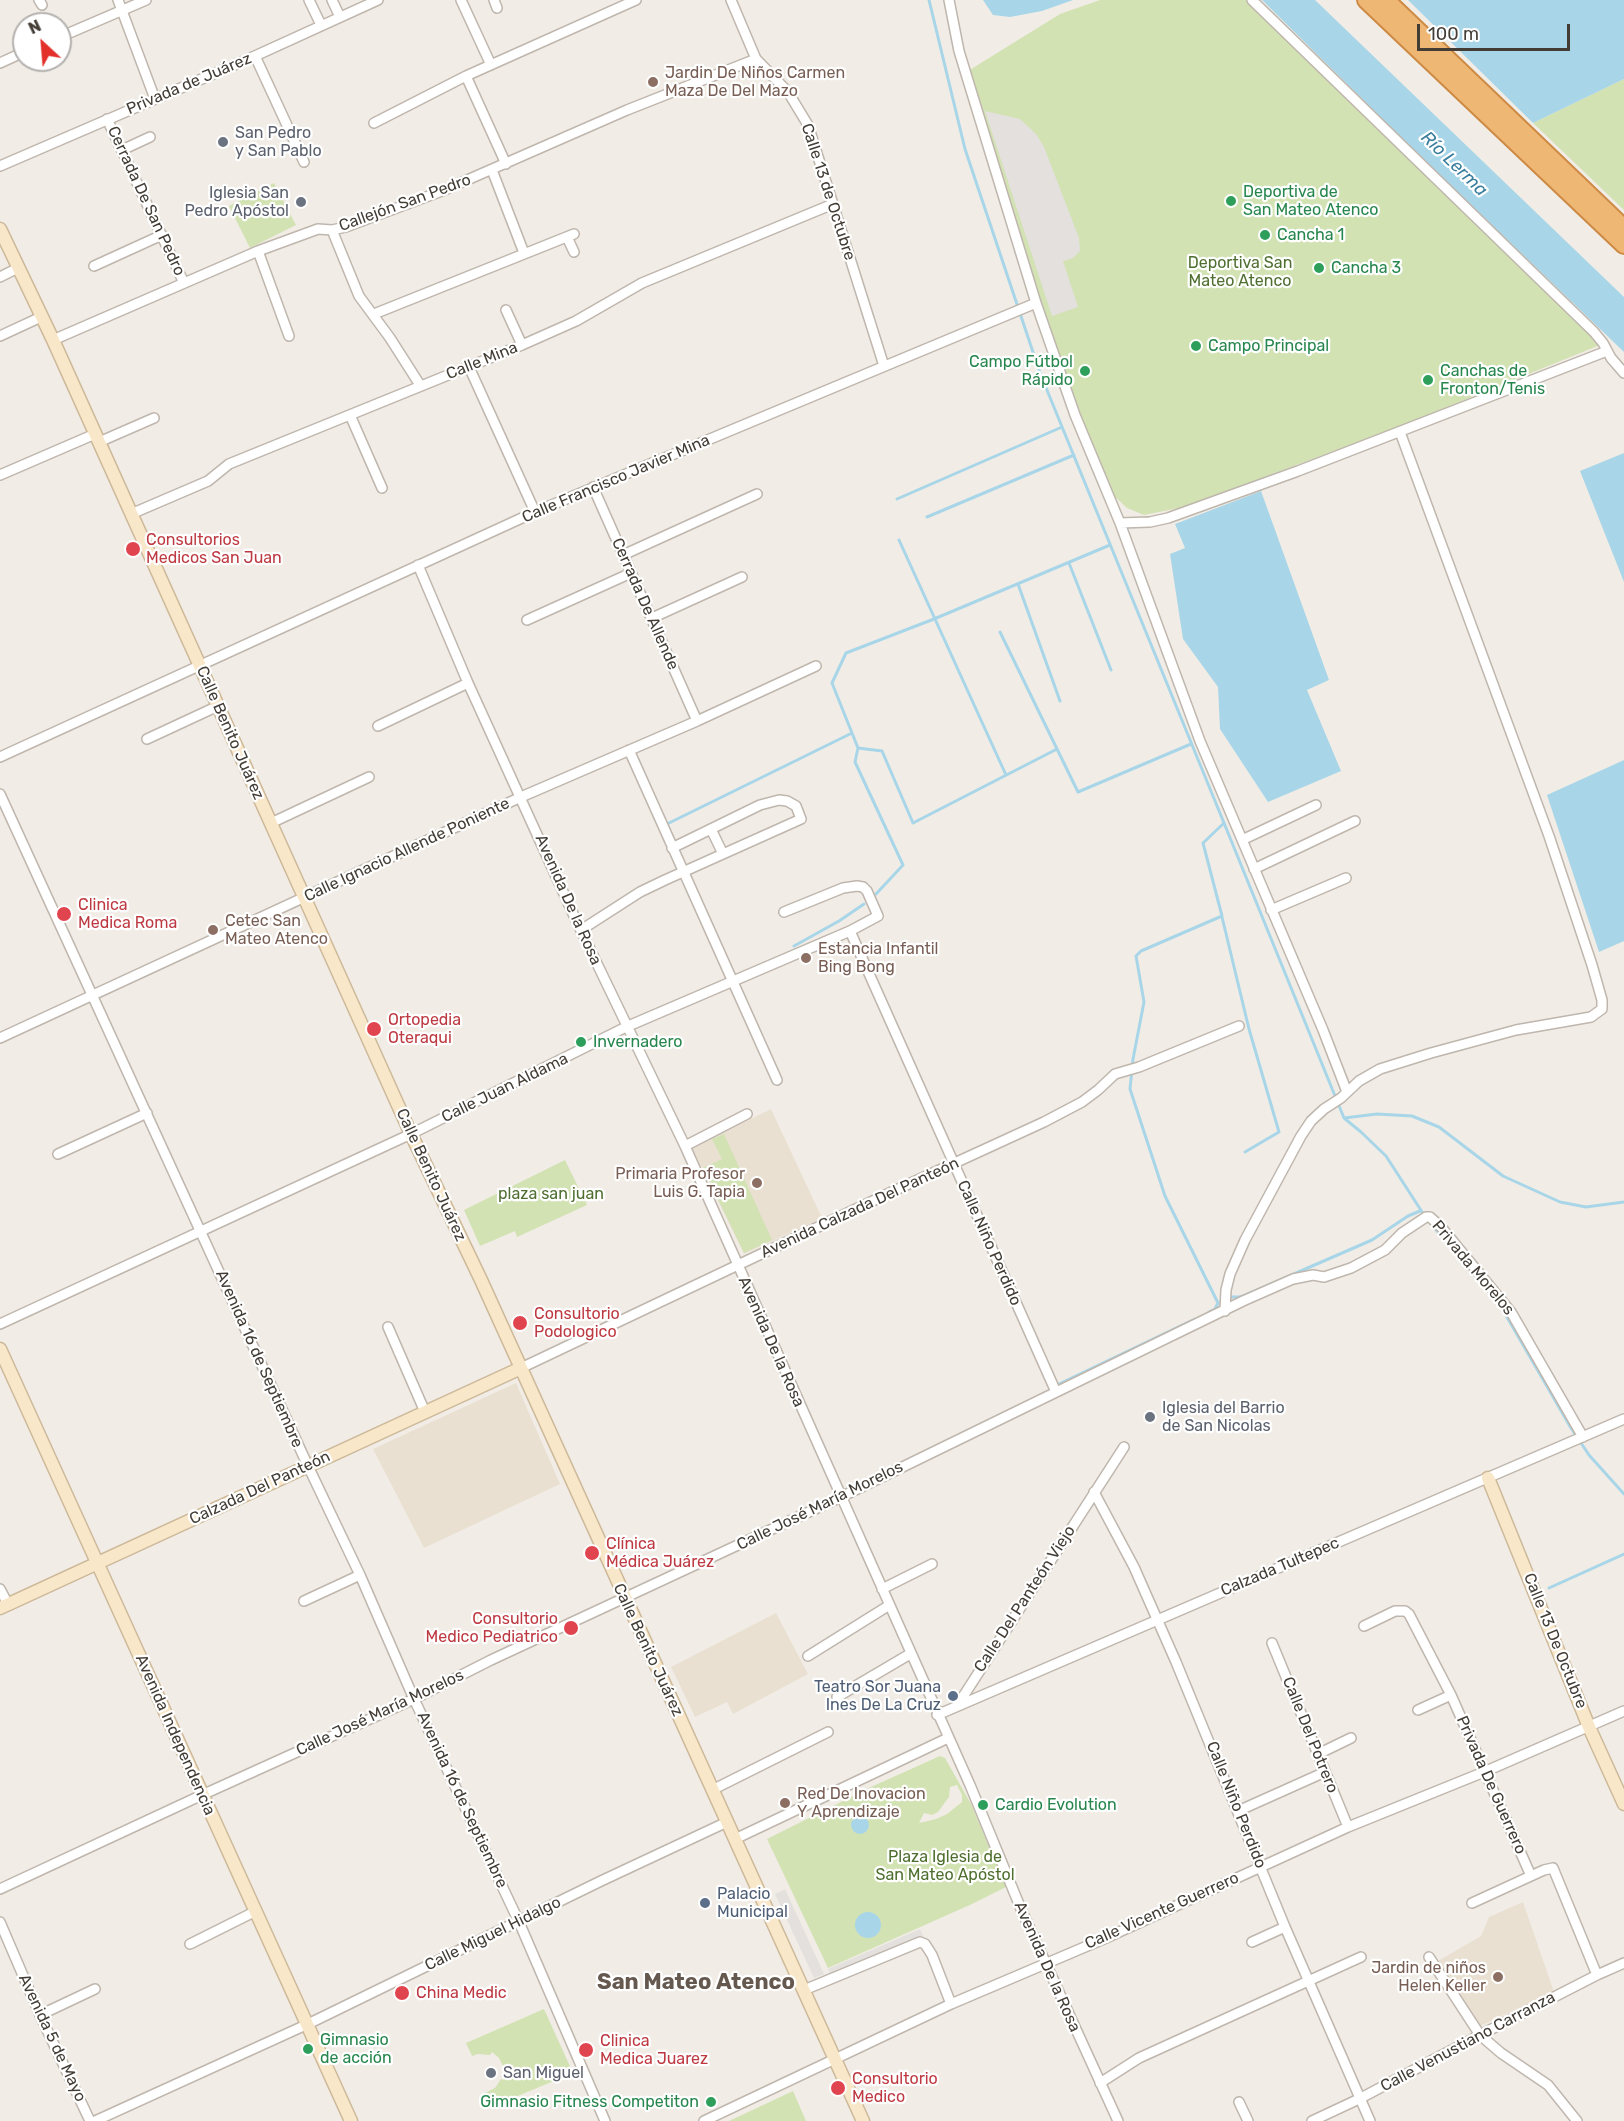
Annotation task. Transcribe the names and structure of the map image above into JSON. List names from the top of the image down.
{
  "streets": {
    "main road": [
      "Calle Benito Juárez",
      "Calzada Del Panteón",
      "Calle 13 De Octubre",
      "Avenida Independencia"
    ],
    "street": [
      "Privada de Juárez",
      "Calle 13 de Octubre",
      "Cerrada De San Pedro",
      "Callejón San Pedro",
      "Calle Mina",
      "Calle Francisco Javier Mina",
      "Cerrada De Allende",
      "Calle Ignacio Allende Poniente",
      "Avenida De la Rosa",
      "Calle Juan Aldama",
      "Avenida Calzada Del Panteón",
      "Calle Niño Perdido",
      "Privada Morelos",
      "Avenida 16 de Septiembre",
      "Calle José María Morelos",
      "Calzada Tultepec",
      "Calle Del Panteón Viejo",
      "Calle Del Potrero",
      "Privada De Guerrero",
      "Calle Vicente Guerrero",
      "Calle Miguel Hidalgo",
      "Avenida 5 de Mayo",
      "Calle Venustiano Carranza"
    ]
  },
  "crossings": [
    ["Privada de Juárez", "Cerrada De San Pedro"],
    ["Calle 13 de Octubre", "Callejón San Pedro"],
    ["Calle 13 de Octubre", "Calle Mina"],
    ["Calle 13 de Octubre", "Calle Francisco Javier Mina"],
    ["Cerrada De San Pedro", "Callejón San Pedro"],
    ["Callejón San Pedro", "Calle Benito Juárez"],
    ["Calle Mina", "Calle Benito Juárez"],
    ["Calle Francisco Javier Mina", "Cerrada De Allende"],
    ["Calle Francisco Javier Mina", "Calle Benito Juárez"],
    ["Calle Francisco Javier Mina", "Avenida De la Rosa"],
    ["Cerrada De Allende", "Calle Ignacio Allende Poniente"],
    ["Calle Benito Juárez", "Calle Ignacio Allende Poniente"],
    ["Calle Benito Juárez", "Calle Juan Aldama"],
    ["Calle Benito Juárez", "Avenida Calzada Del Panteón"],
    ["Calle Benito Juárez", "Calzada Del Panteón"],
    ["Calle Benito Juárez", "Calle José María Morelos"],
    ["Calle Benito Juárez", "Calle Vicente Guerrero"],
    ["Calle Benito Juárez", "Calle Miguel Hidalgo"],
    ["Calle Ignacio Allende Poniente", "Avenida De la Rosa"],
    ["Calle Ignacio Allende Poniente", "Avenida 16 de Septiembre"],
    ["Avenida De la Rosa", "Calle Juan Aldama"],
    ["Avenida De la Rosa", "Avenida Calzada Del Panteón"],
    ["Avenida De la Rosa", "Calle José María Morelos"],
    ["Avenida De la Rosa", "Calzada Tultepec"],
    ["Avenida De la Rosa", "Calle Vicente Guerrero"],
    ["Calle Juan Aldama", "Calle Niño Perdido"],
    ["Calle Juan Aldama", "Avenida 16 de Septiembre"],
    ["Avenida Calzada Del Panteón", "Calle Niño Perdido"],
    ["Avenida Calzada Del Panteón", "Calzada Del Panteón"],
    ["Calle Niño Perdido", "Calle José María Morelos"],
    ["Calle Niño Perdido", "Calzada Tultepec"],
    ["Calle Niño Perdido", "Calle Del Panteón Viejo"],
    ["Calle Niño Perdido", "Calle Vicente Guerrero"],
    ["Calle Niño Perdido", "Calle Venustiano Carranza"],
    ["Privada Morelos", "Calle José María Morelos"],
    ["Privada Morelos", "Calzada Tultepec"],
    ["Avenida 16 de Septiembre", "Calzada Del Panteón"],
    ["Avenida 16 de Septiembre", "Calle José María Morelos"],
    ["Avenida 16 de Septiembre", "Calle Miguel Hidalgo"],
    ["Calzada Del Panteón", "Avenida Independencia"],
    ["Calle José María Morelos", "Avenida Independencia"],
    ["Calzada Tultepec", "Calle Del Panteón Viejo"],
    ["Calzada Tultepec", "Calle 13 De Octubre"],
    ["Calle 13 De Octubre", "Calle Vicente Guerrero"],
    ["Avenida Independencia", "Calle Miguel Hidalgo"],
    ["Calle Del Potrero", "Calle Vicente Guerrero"],
    ["Privada De Guerrero", "Calle Vicente Guerrero"]
  ],
  "districts": ["San Mateo Atenco"],
  "water": ["Río Lerma"],
  "parks": ["Deportiva San Mateo Atenco", "plaza san juan", "Plaza Iglesia de San Mateo Apóstol"],
  "places": [
    "Jardin De Niños Carmen Maza De Del Mazo",
    "San Pedro y San Pablo",
    "Deportiva de San Mateo Atenco",
    "Iglesia San Pedro Apóstol",
    "Cancha 1",
    "Cancha 3",
    "Campo Principal",
    "Campo Fútbol Rápido",
    "Canchas de Fronton/Tenis",
    "Consultorios Medicos San Juan",
    "Clinica Medica Roma",
    "Cetec San Mateo Atenco",
    "Estancia Infantil Bing Bong",
    "Ortopedia Oteraqui",
    "Invernadero",
    "Primaria Profesor Luis G. Tapia",
    "Consultorio Podologico",
    "Iglesia del Barrio de San Nicolas",
    "Clínica Médica Juárez",
    "Consultorio Medico Pediatrico",
    "Teatro Sor Juana Ines De La Cruz",
    "Red De Inovacion Y Aprendizaje",
    "Cardio Evolution",
    "Palacio Municipal",
    "Jardin de niños Helen Keller",
    "China Medic",
    "Gimnasio de acción",
    "Clinica Medica Juarez",
    "San Miguel",
    "Consultorio Medico",
    "Gimnasio Fitness Competiton"
  ],
  "scale_bar": "100 m",
  "north": "top left"
}
